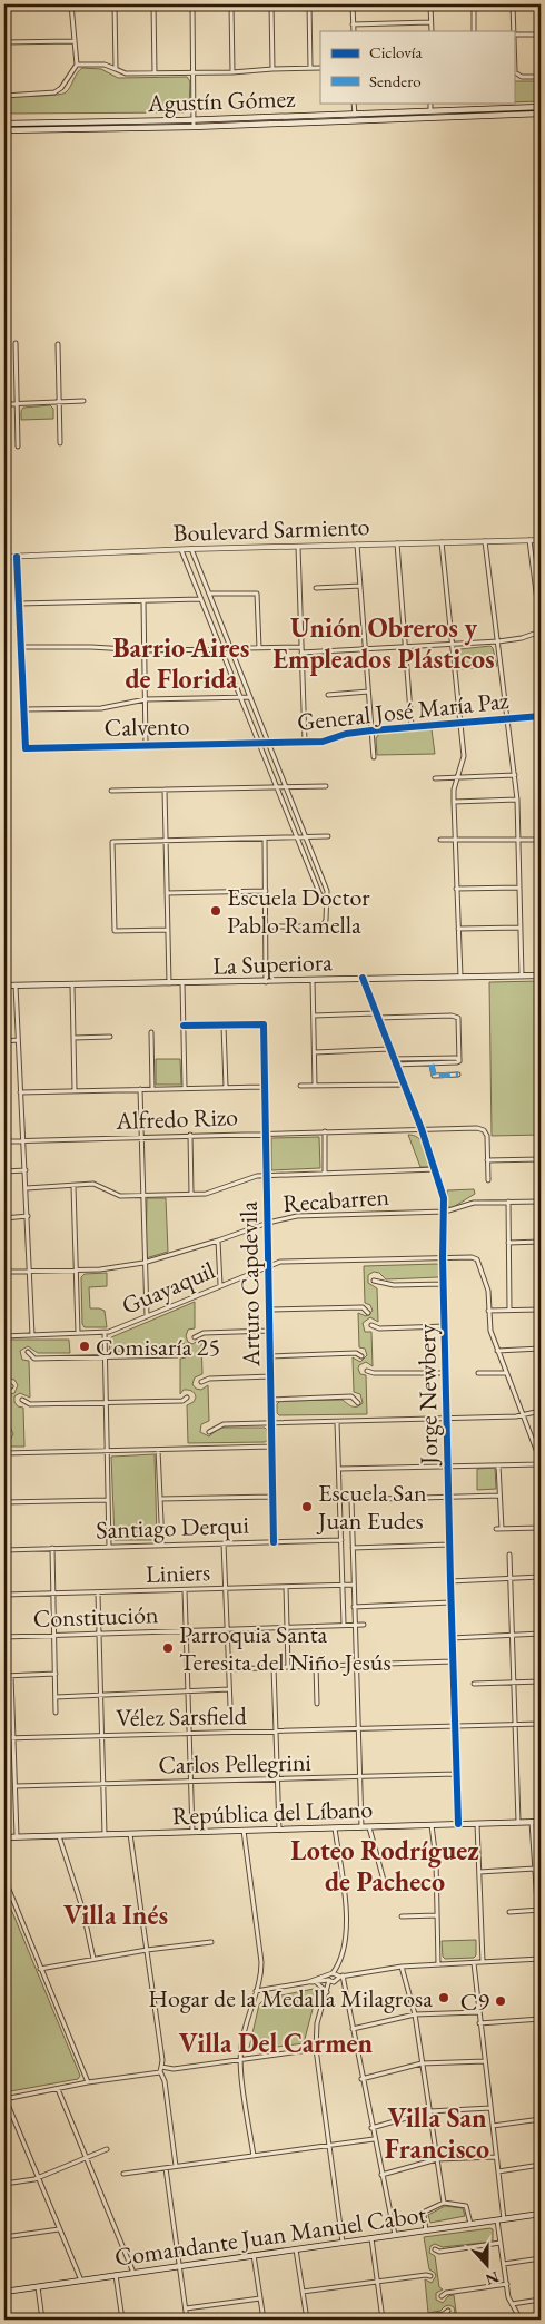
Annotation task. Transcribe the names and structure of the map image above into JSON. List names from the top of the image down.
{
  "streets": {
    "main road": [
      "Agustín Gómez",
      "La Superiora",
      "República del Líbano",
      "Comandante Juan Manuel Cabot"
    ],
    "street": [
      "Boulevard Sarmiento",
      "General José María Paz",
      "Calvento",
      "Alfredo Rizo",
      "Recabarren",
      "Arturo Capdevila",
      "Guayaquil",
      "Jorge Newbery",
      "Santiago Derqui",
      "Liniers",
      "Constitución",
      "Vélez Sarsfield",
      "Carlos Pellegrini"
    ]
  },
  "crossings": [
    ["General José María Paz", "Calvento"],
    ["La Superiora", "Jorge Newbery"],
    ["Alfredo Rizo", "Arturo Capdevila"],
    ["Alfredo Rizo", "Jorge Newbery"],
    ["Recabarren", "Arturo Capdevila"],
    ["Recabarren", "Jorge Newbery"],
    ["Arturo Capdevila", "Guayaquil"],
    ["Arturo Capdevila", "Santiago Derqui"],
    ["Guayaquil", "Jorge Newbery"],
    ["Jorge Newbery", "Vélez Sarsfield"],
    ["Jorge Newbery", "Carlos Pellegrini"],
    ["Jorge Newbery", "República del Líbano"]
  ],
  "districts": [
    "Unión Obreros y Empleados Plásticos",
    "Barrio Aires de Florida",
    "Loteo Rodríguez de Pacheco",
    "Villa Inés",
    "Villa Del Carmen",
    "Villa San Francisco"
  ],
  "places": [
    "Escuela Doctor Pablo Ramella",
    "Comisaría 25",
    "Escuela San Juan Eudes",
    "Parroquia Santa Teresita del Niño Jesús",
    "Hogar de la Medalla Milagrosa",
    "C9"
  ],
  "legend": ["Ciclovía", "Sendero"],
  "north": "bottom"
}
